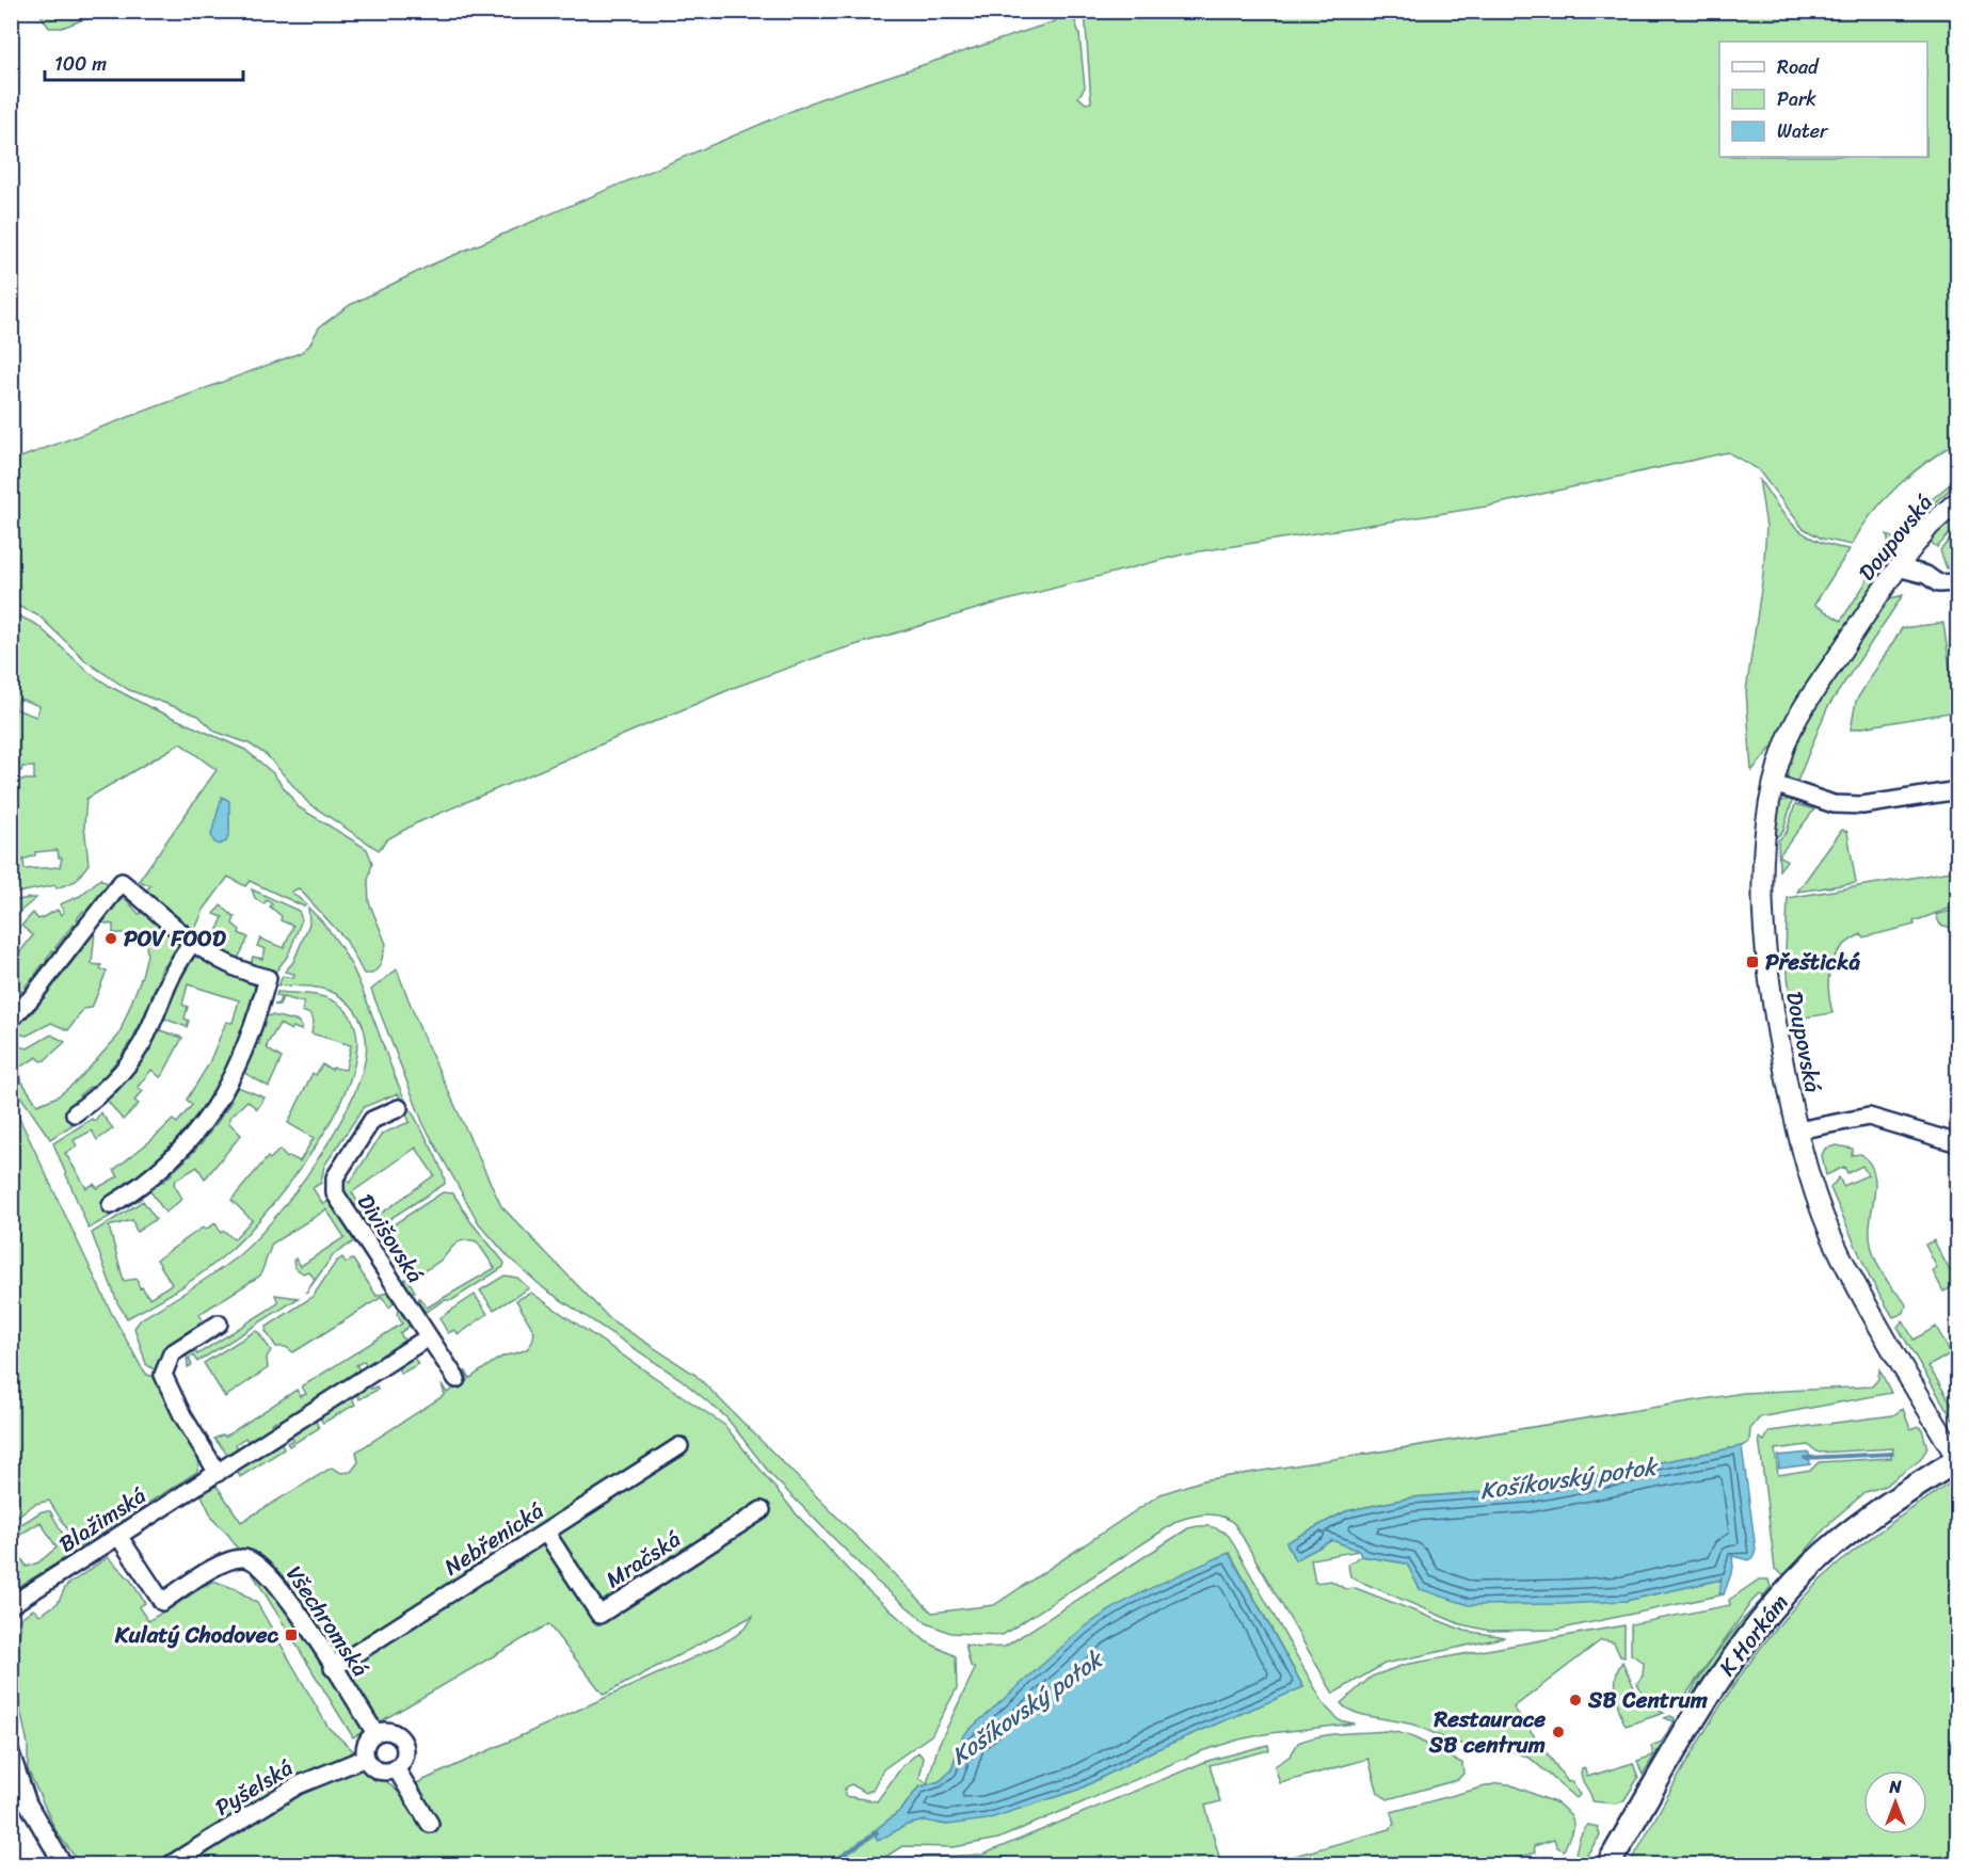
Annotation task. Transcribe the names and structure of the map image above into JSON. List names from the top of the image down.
{
  "streets": {
    "main road": ["K Horkám"],
    "street": [
      "Doupovská",
      "Divišovská",
      "Blažimská",
      "Nebřenická",
      "Mračská",
      "Všechromská",
      "Pyšelská"
    ]
  },
  "crossings": [
    ["Doupovská", "K Horkám"],
    ["Blažimská", "Všechromská"],
    ["Nebřenická", "Mračská"],
    ["Nebřenická", "Všechromská"],
    ["Všechromská", "Pyšelská"]
  ],
  "water": ["Košíkovský potok"],
  "places": {
    "other": ["POV FOOD", "SB Centrum", "Restaurace SB centrum"],
    "transit": ["Přeštická", "Kulatý Chodovec"]
  },
  "legend": ["Road", "Park", "Water"],
  "scale_bar": "100 m",
  "north": "top"
}
